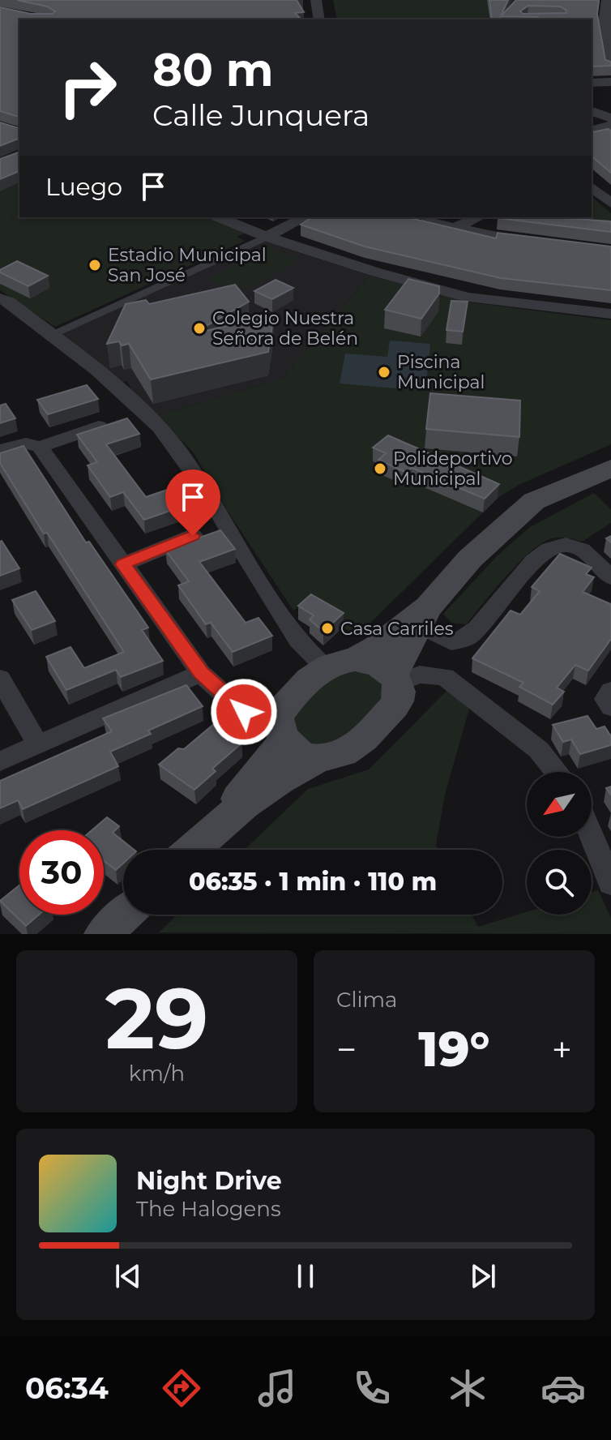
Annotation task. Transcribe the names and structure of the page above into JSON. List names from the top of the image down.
{
  "places": [
    "Estadio Municipal San José",
    "Colegio Nuestra Señora de Belén",
    "Piscina Municipal",
    "Polideportivo Municipal",
    "Casa Carriles"
  ],
  "north": "bottom left",
  "page": {
    "turn": ["80 m", "Calle Junquera"],
    "then": "Luego",
    "limit": "30",
    "trip": "06:35 · 1 min · 110 m",
    "tile": [
      ["29", "km/h"],
      "Clima"
    ],
    "heat": ["−", "19°", "+"],
    "song": ["Night Drive", "The Halogens"],
    "tabs": "06:34"
  }
}
